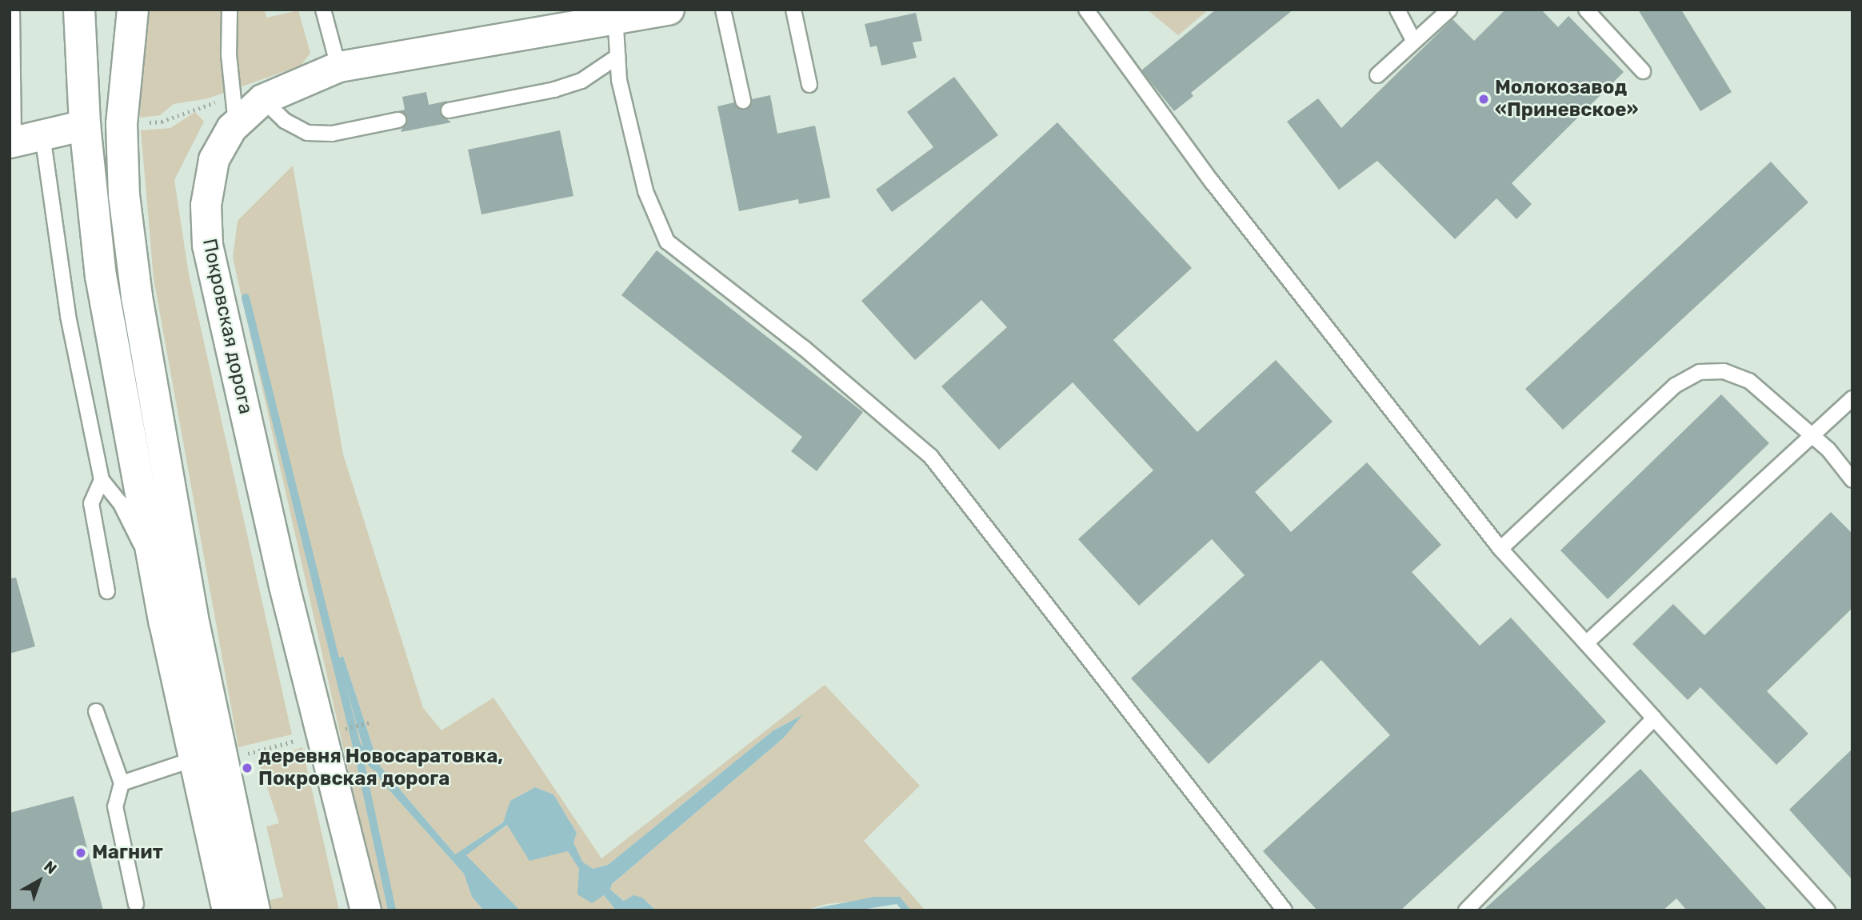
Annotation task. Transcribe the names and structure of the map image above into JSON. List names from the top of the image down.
{
  "streets": {
    "street": ["Покровская дорога"]
  },
  "places": ["Молокозавод «Приневское»", "деревня Новосаратовка, Покровская дорога", "Магнит"],
  "north": "top right"
}
